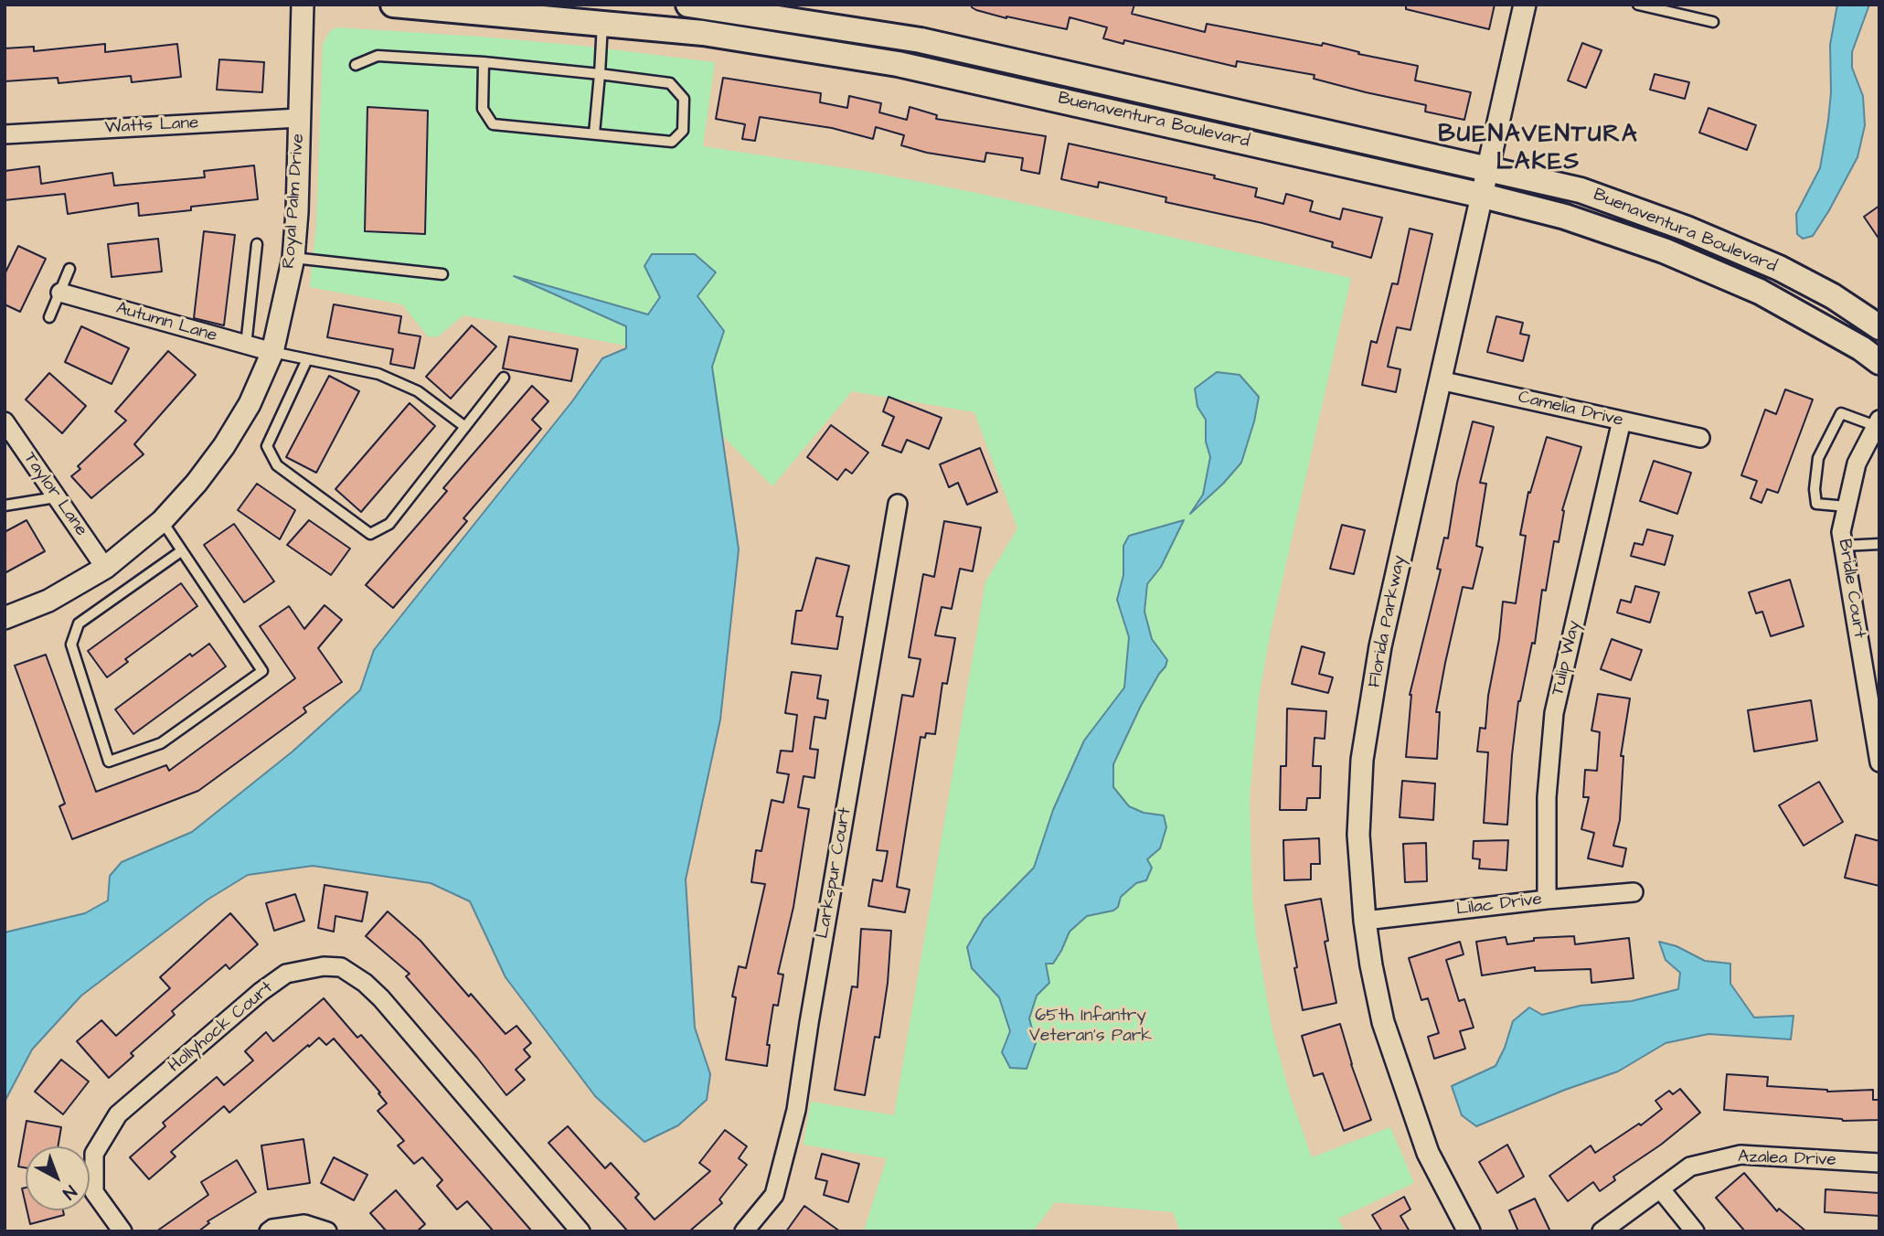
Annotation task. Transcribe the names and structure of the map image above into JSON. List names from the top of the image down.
{
  "streets": {
    "main road": ["Buenaventura Boulevard"],
    "street": [
      "Watts Lane",
      "Royal Palm Drive",
      "Autumn Lane",
      "Camelia Drive",
      "Taylor Lane",
      "Bridle Court",
      "Florida Parkway",
      "Tulip Way",
      "Larkspur Court",
      "Lilac Drive",
      "Hollyhock Court",
      "Azalea Drive"
    ]
  },
  "crossings": [
    ["Buenaventura Boulevard", "Florida Parkway"],
    ["Watts Lane", "Royal Palm Drive"],
    ["Royal Palm Drive", "Autumn Lane"],
    ["Royal Palm Drive", "Taylor Lane"],
    ["Camelia Drive", "Florida Parkway"],
    ["Camelia Drive", "Tulip Way"],
    ["Florida Parkway", "Lilac Drive"],
    ["Tulip Way", "Lilac Drive"]
  ],
  "districts": ["BUENAVENTURA LAKES"],
  "parks": ["65th Infantry Veteran's Park"],
  "north": "bottom right"
}
